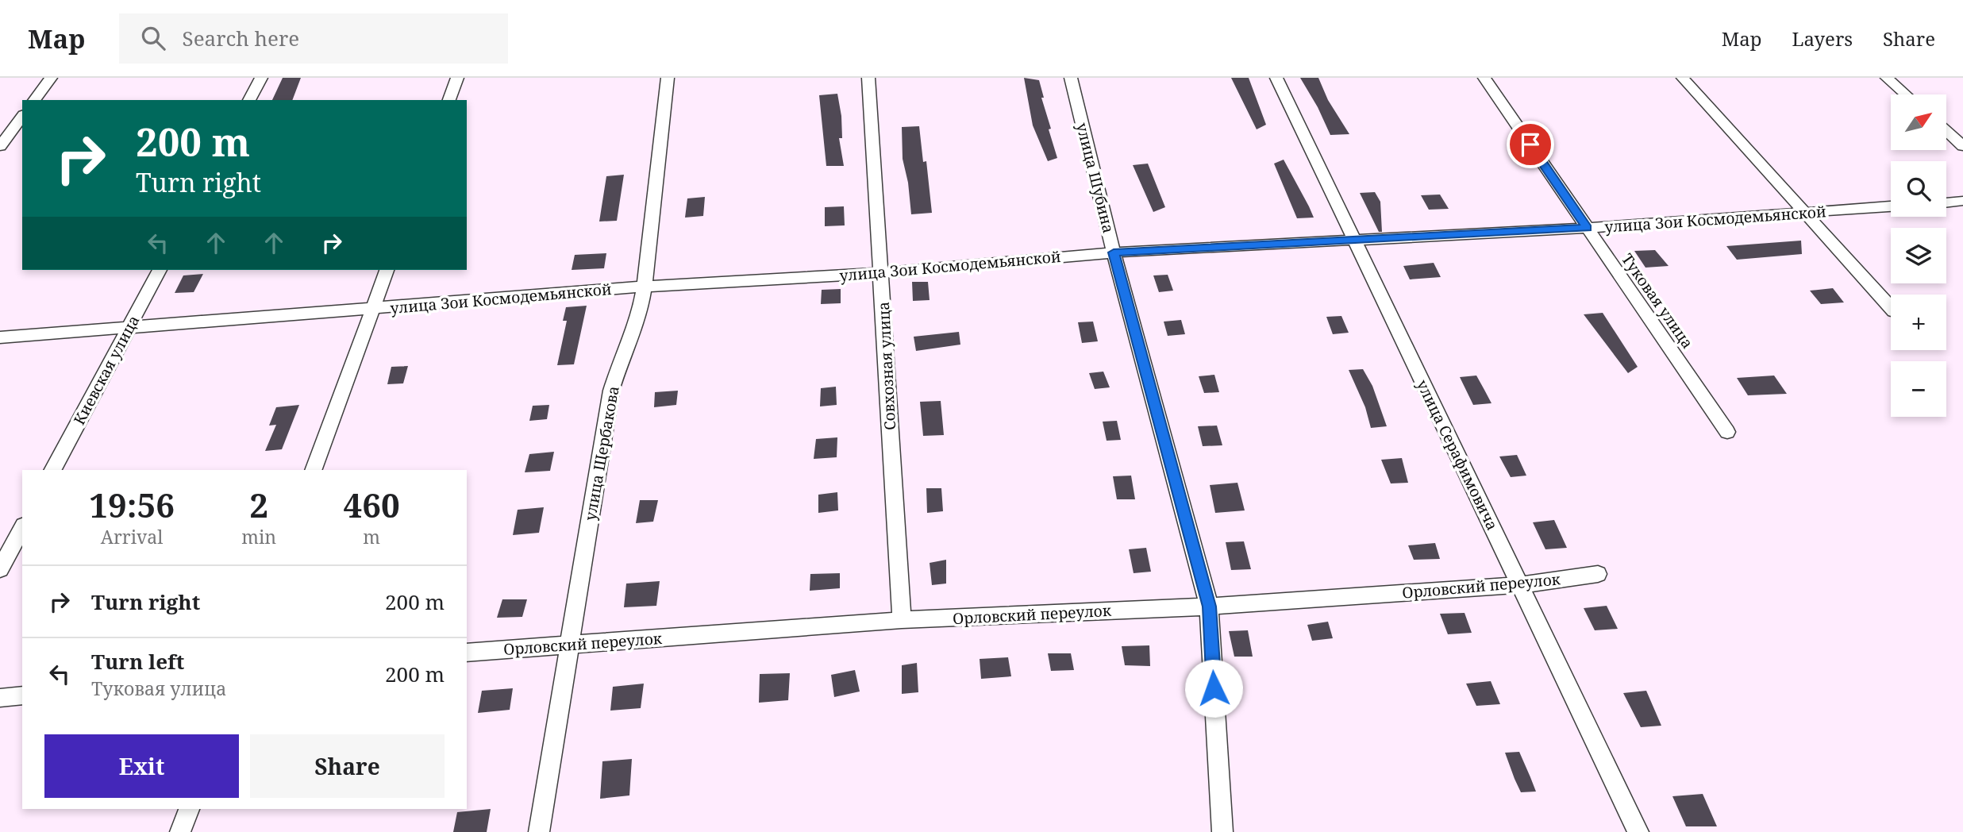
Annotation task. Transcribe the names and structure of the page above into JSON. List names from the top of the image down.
{
  "streets": {
    "street": [
      "улица Шубина",
      "улица Зои Космодемьянской",
      "Туковая улица",
      "Совхозная улица",
      "Киевская улица",
      "улица Щербакова",
      "улица Серафимовича",
      "Орловский переулок"
    ]
  },
  "crossings": [
    ["улица Шубина", "улица Зои Космодемьянской"],
    ["улица Шубина", "Орловский переулок"],
    ["улица Зои Космодемьянской", "Туковая улица"],
    ["улица Зои Космодемьянской", "Совхозная улица"],
    ["улица Зои Космодемьянской", "Киевская улица"],
    ["улица Зои Космодемьянской", "улица Щербакова"],
    ["улица Зои Космодемьянской", "улица Серафимовича"],
    ["Совхозная улица", "Орловский переулок"],
    ["улица Щербакова", "Орловский переулок"],
    ["улица Серафимовича", "Орловский переулок"]
  ],
  "north": "top right",
  "page": {
    "header": "Map",
    "search": "Search here",
    "nav": ["Map", "Layers", "Share"],
    "map_buttons": ["+", "−"],
    "turn": ["200 m", "Turn right"],
    "eta": [
      "19:56",
      "Arrival",
      "2",
      "min",
      "460",
      "m"
    ],
    "list": [
      {
        "name": "Turn right",
        "value": "200 m"
      },
      {
        "name": "Turn left",
        "note": "Туковая улица",
        "value": "200 m"
      }
    ],
    "buttons": ["Exit", "Share"]
  }
}
